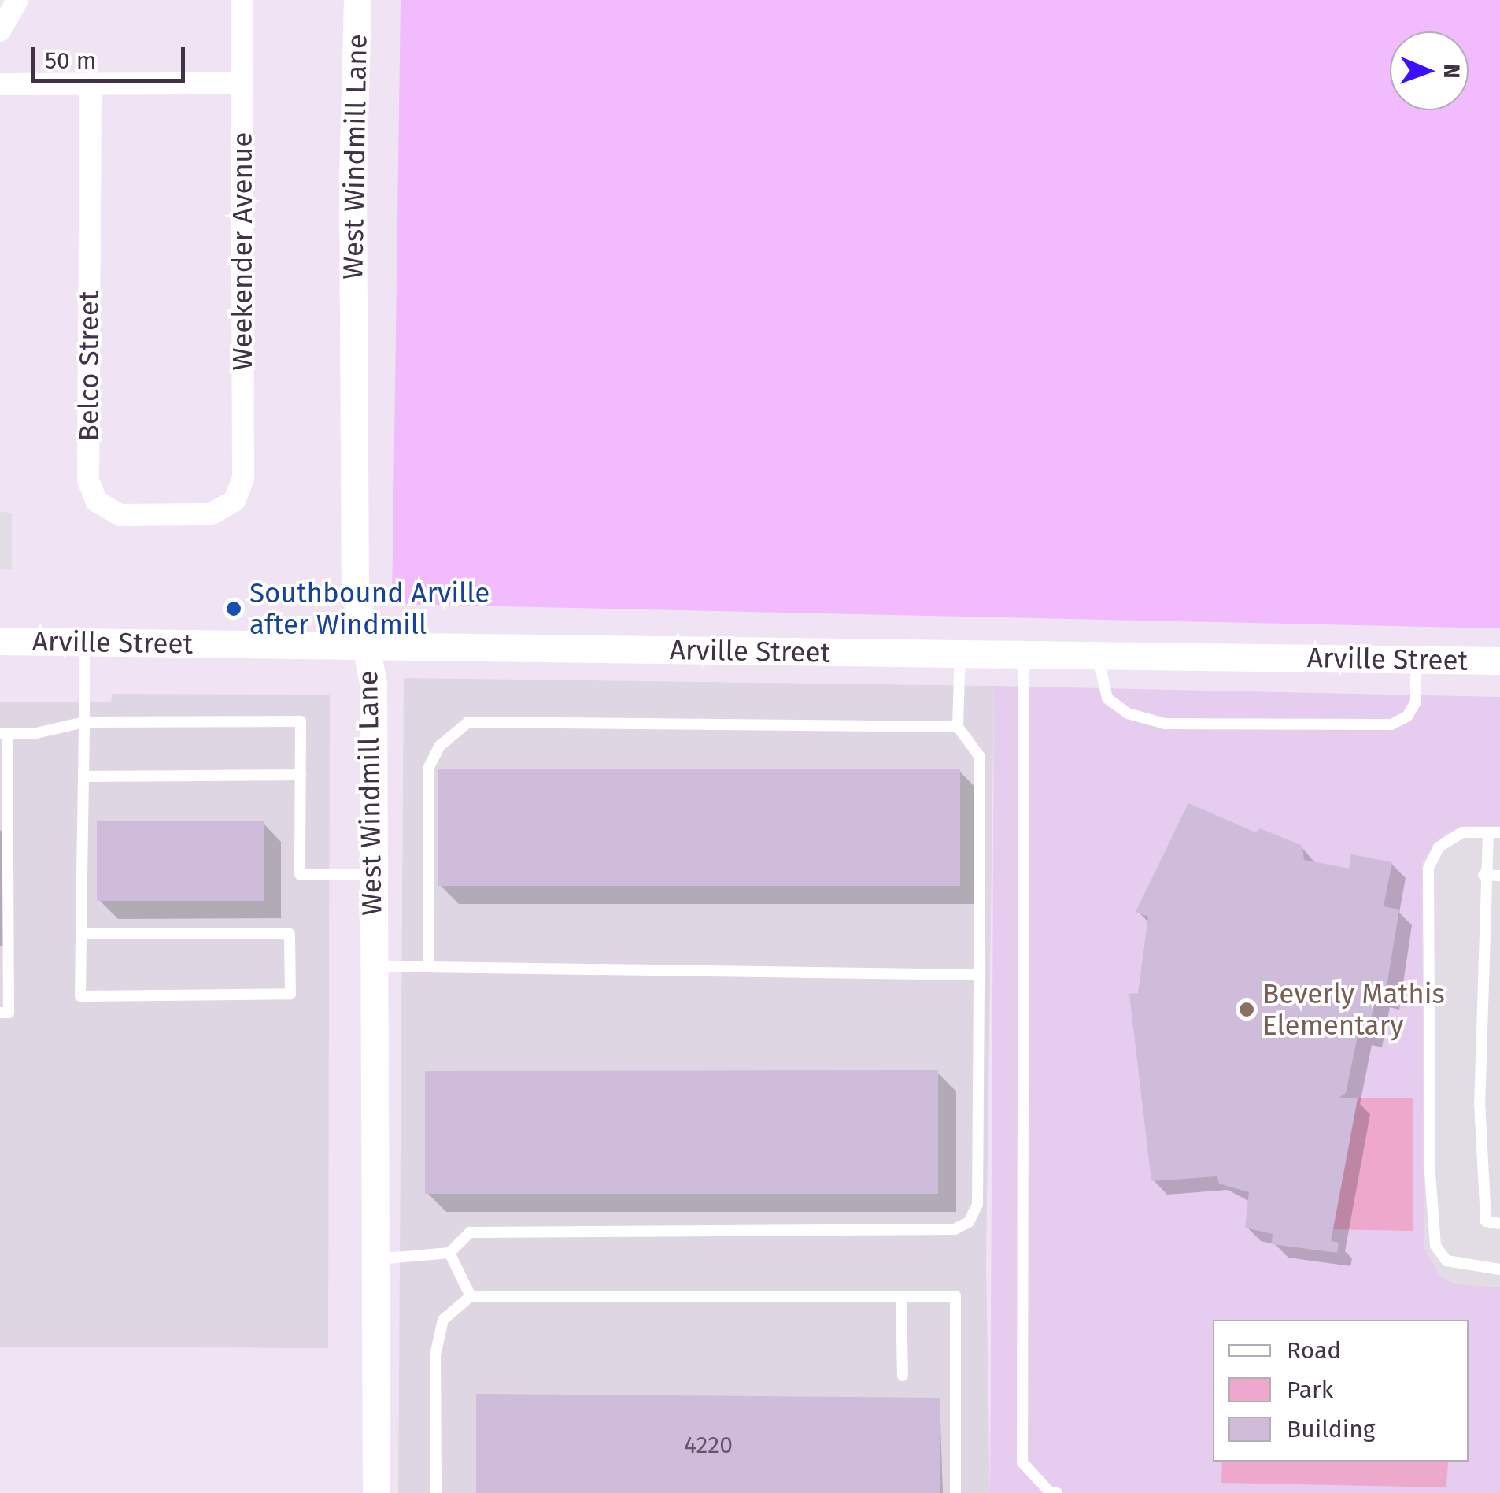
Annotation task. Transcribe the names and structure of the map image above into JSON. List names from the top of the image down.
{
  "streets": {
    "street": [
      "West Windmill Lane",
      "Weekender Avenue",
      "Belco Street",
      "Arville Street"
    ]
  },
  "crossings": [
    ["West Windmill Lane", "Arville Street"],
    ["Weekender Avenue", "Belco Street"]
  ],
  "places": ["Southbound Arville after Windmill", "Beverly Mathis Elementary"],
  "house_numbers": ["4220"],
  "legend": ["Road", "Park", "Building"],
  "scale_bar": "50 m",
  "north": "right"
}
